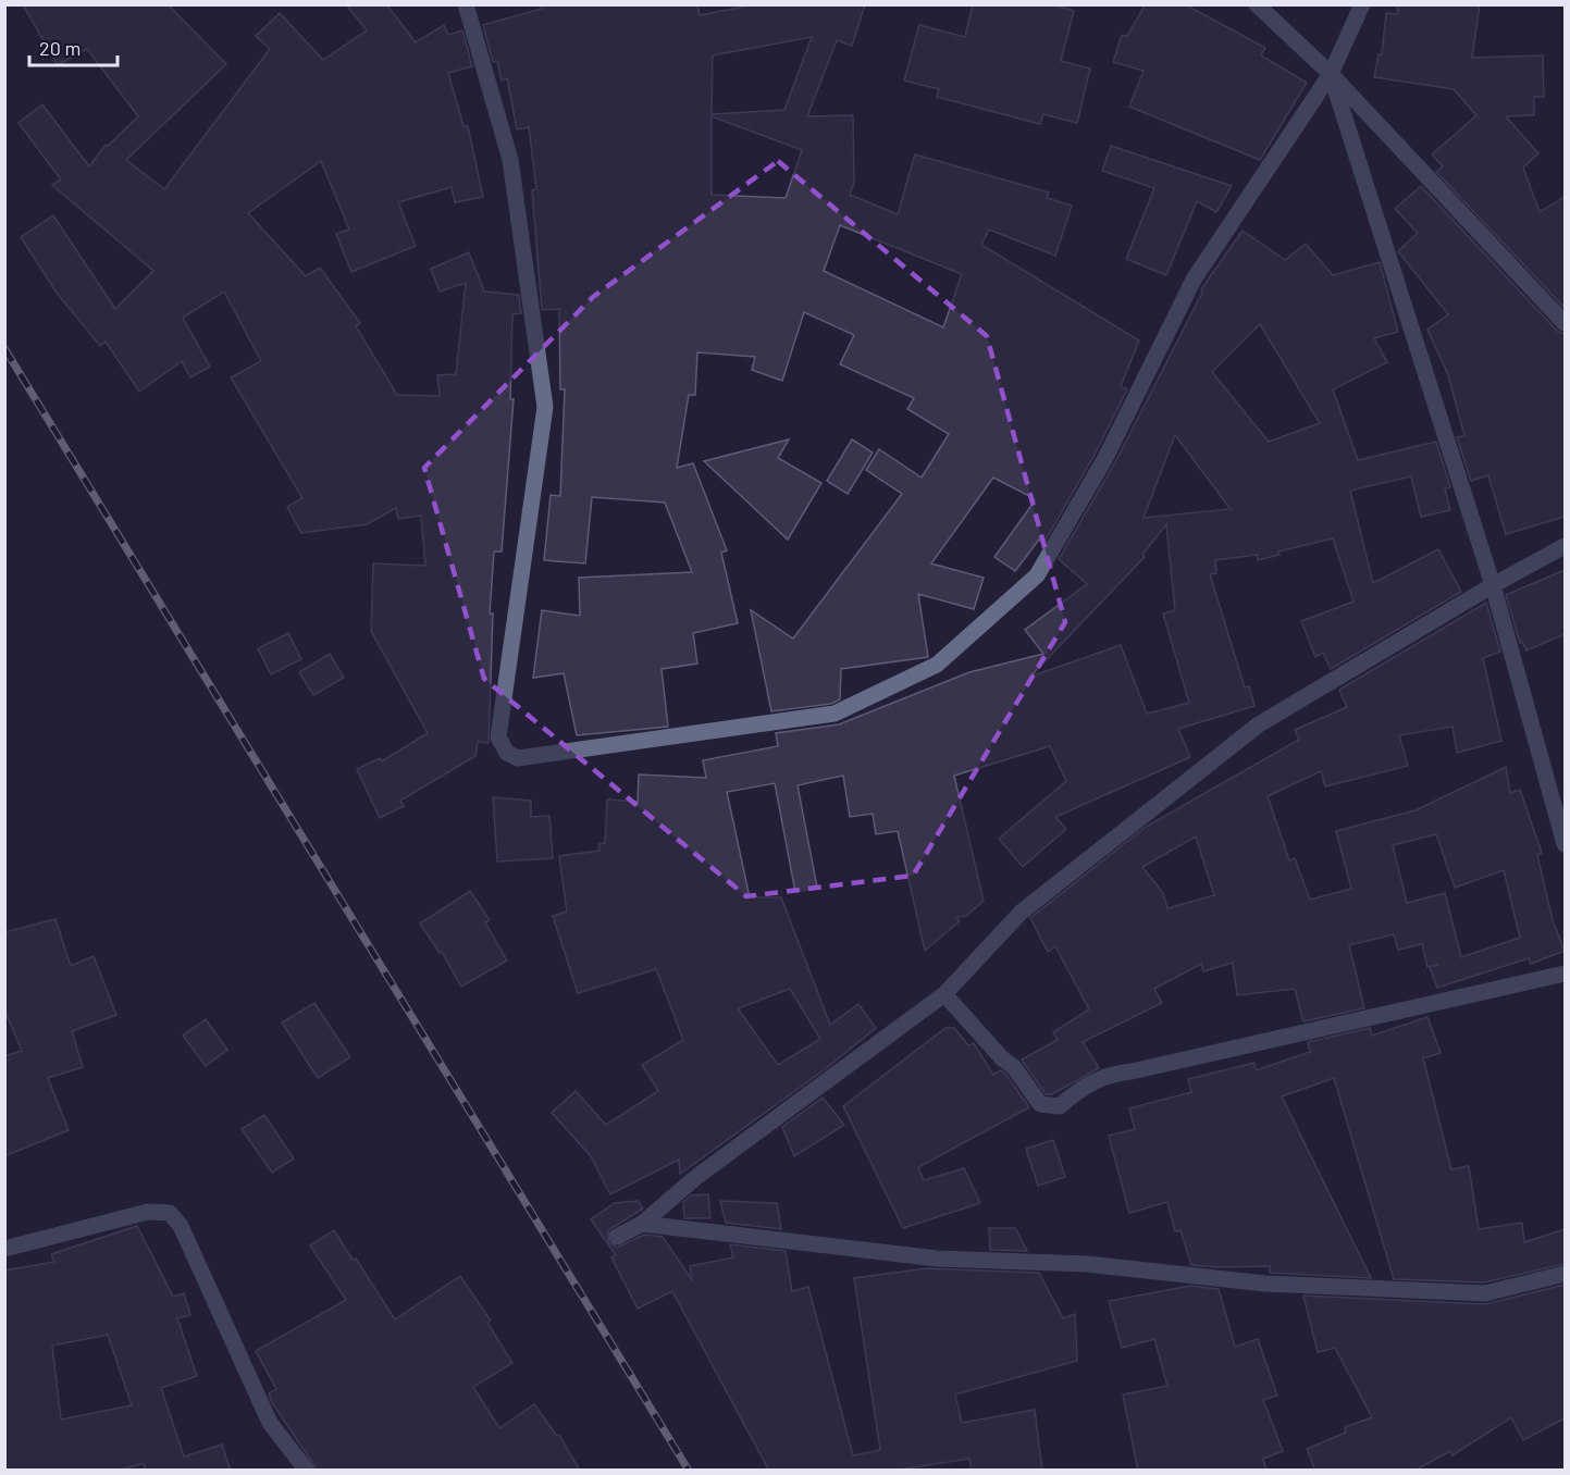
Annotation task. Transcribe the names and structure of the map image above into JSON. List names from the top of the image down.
{
  "scale_bar": "20 m"
}
